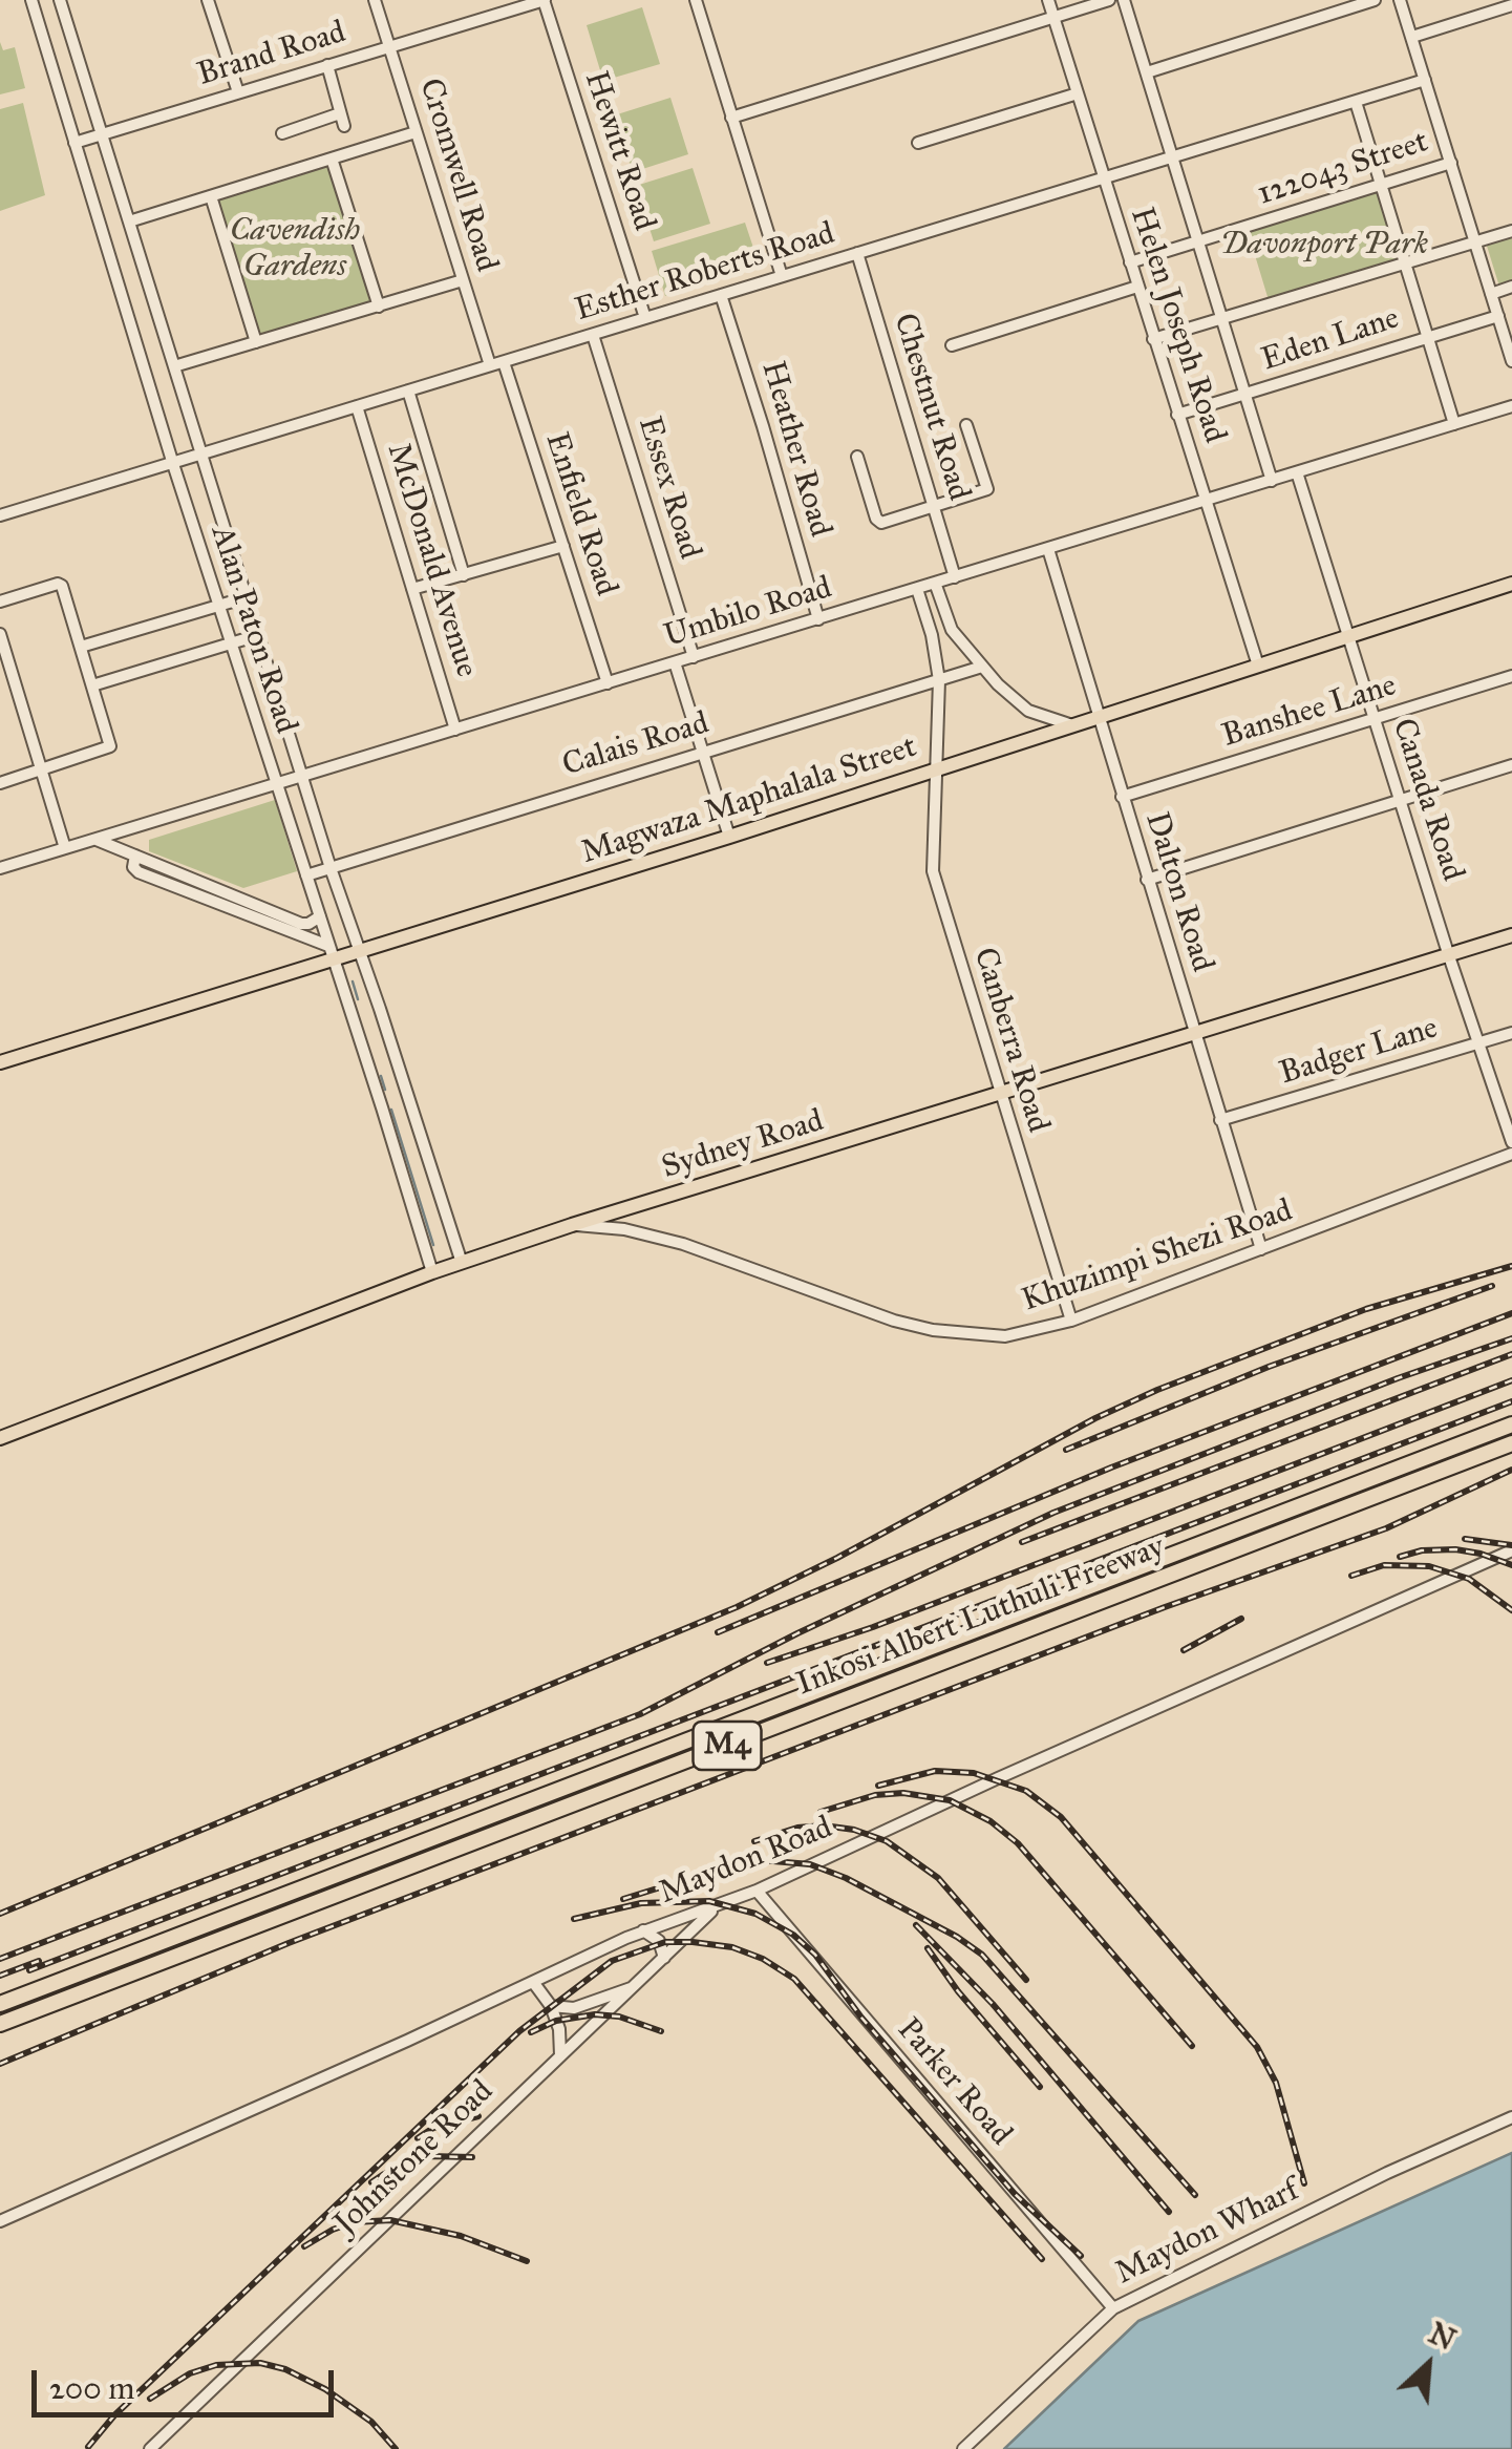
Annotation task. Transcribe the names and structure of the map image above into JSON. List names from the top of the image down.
{
  "streets": {
    "highway": ["Inkosi Albert Luthuli Freeway", "M4"],
    "main road": ["Magwaza Maphalala Street", "Sydney Road"],
    "street": [
      "Brand Road",
      "Hewitt Road",
      "122043 Street",
      "Cromwell Road",
      "Esther Roberts Road",
      "Helen Joseph Road",
      "Eden Lane",
      "Chestnut Road",
      "Heather Road",
      "Essex Road",
      "Enfield Road",
      "McDonald Avenue",
      "Umbilo Road",
      "Alan Paton Road",
      "Banshee Lane",
      "Calais Road",
      "Canada Road",
      "Dalton Road",
      "Canberra Road",
      "Badger Lane",
      "Khuzimpi Shezi Road",
      "Maydon Road",
      "Parker Road",
      "Johnstone Road",
      "Maydon Wharf"
    ]
  },
  "crossings": [
    ["Brand Road", "Hewitt Road"],
    ["Brand Road", "Cromwell Road"],
    ["Brand Road", "Alan Paton Road"],
    ["Hewitt Road", "Esther Roberts Road"],
    ["122043 Street", "Helen Joseph Road"],
    ["Cromwell Road", "Esther Roberts Road"],
    ["Esther Roberts Road", "Helen Joseph Road"],
    ["Esther Roberts Road", "Chestnut Road"],
    ["Esther Roberts Road", "Heather Road"],
    ["Esther Roberts Road", "Essex Road"],
    ["Esther Roberts Road", "Enfield Road"],
    ["Esther Roberts Road", "McDonald Avenue"],
    ["Esther Roberts Road", "Alan Paton Road"],
    ["Helen Joseph Road", "Eden Lane"],
    ["Helen Joseph Road", "Umbilo Road"],
    ["Helen Joseph Road", "Magwaza Maphalala Street"],
    ["Chestnut Road", "Umbilo Road"],
    ["Heather Road", "Umbilo Road"],
    ["Essex Road", "Umbilo Road"],
    ["Enfield Road", "Umbilo Road"],
    ["McDonald Avenue", "Umbilo Road"],
    ["Umbilo Road", "Alan Paton Road"],
    ["Umbilo Road", "Canada Road"],
    ["Umbilo Road", "Dalton Road"],
    ["Umbilo Road", "Canberra Road"],
    ["Alan Paton Road", "Calais Road"],
    ["Alan Paton Road", "Magwaza Maphalala Street"],
    ["Alan Paton Road", "Sydney Road"],
    ["Banshee Lane", "Canada Road"],
    ["Banshee Lane", "Dalton Road"],
    ["Calais Road", "Canberra Road"],
    ["Canada Road", "Magwaza Maphalala Street"],
    ["Canada Road", "Badger Lane"],
    ["Canada Road", "Sydney Road"],
    ["Magwaza Maphalala Street", "Dalton Road"],
    ["Magwaza Maphalala Street", "Canberra Road"],
    ["Dalton Road", "Badger Lane"],
    ["Dalton Road", "Sydney Road"],
    ["Dalton Road", "Khuzimpi Shezi Road"],
    ["Canberra Road", "Sydney Road"],
    ["Canberra Road", "Khuzimpi Shezi Road"],
    ["Sydney Road", "Khuzimpi Shezi Road"],
    ["Maydon Road", "Parker Road"],
    ["Maydon Road", "Johnstone Road"],
    ["Parker Road", "Maydon Wharf"]
  ],
  "parks": ["Cavendish Gardens", "Davonport Park"],
  "scale_bar": "200 m",
  "north": "top right"
}
